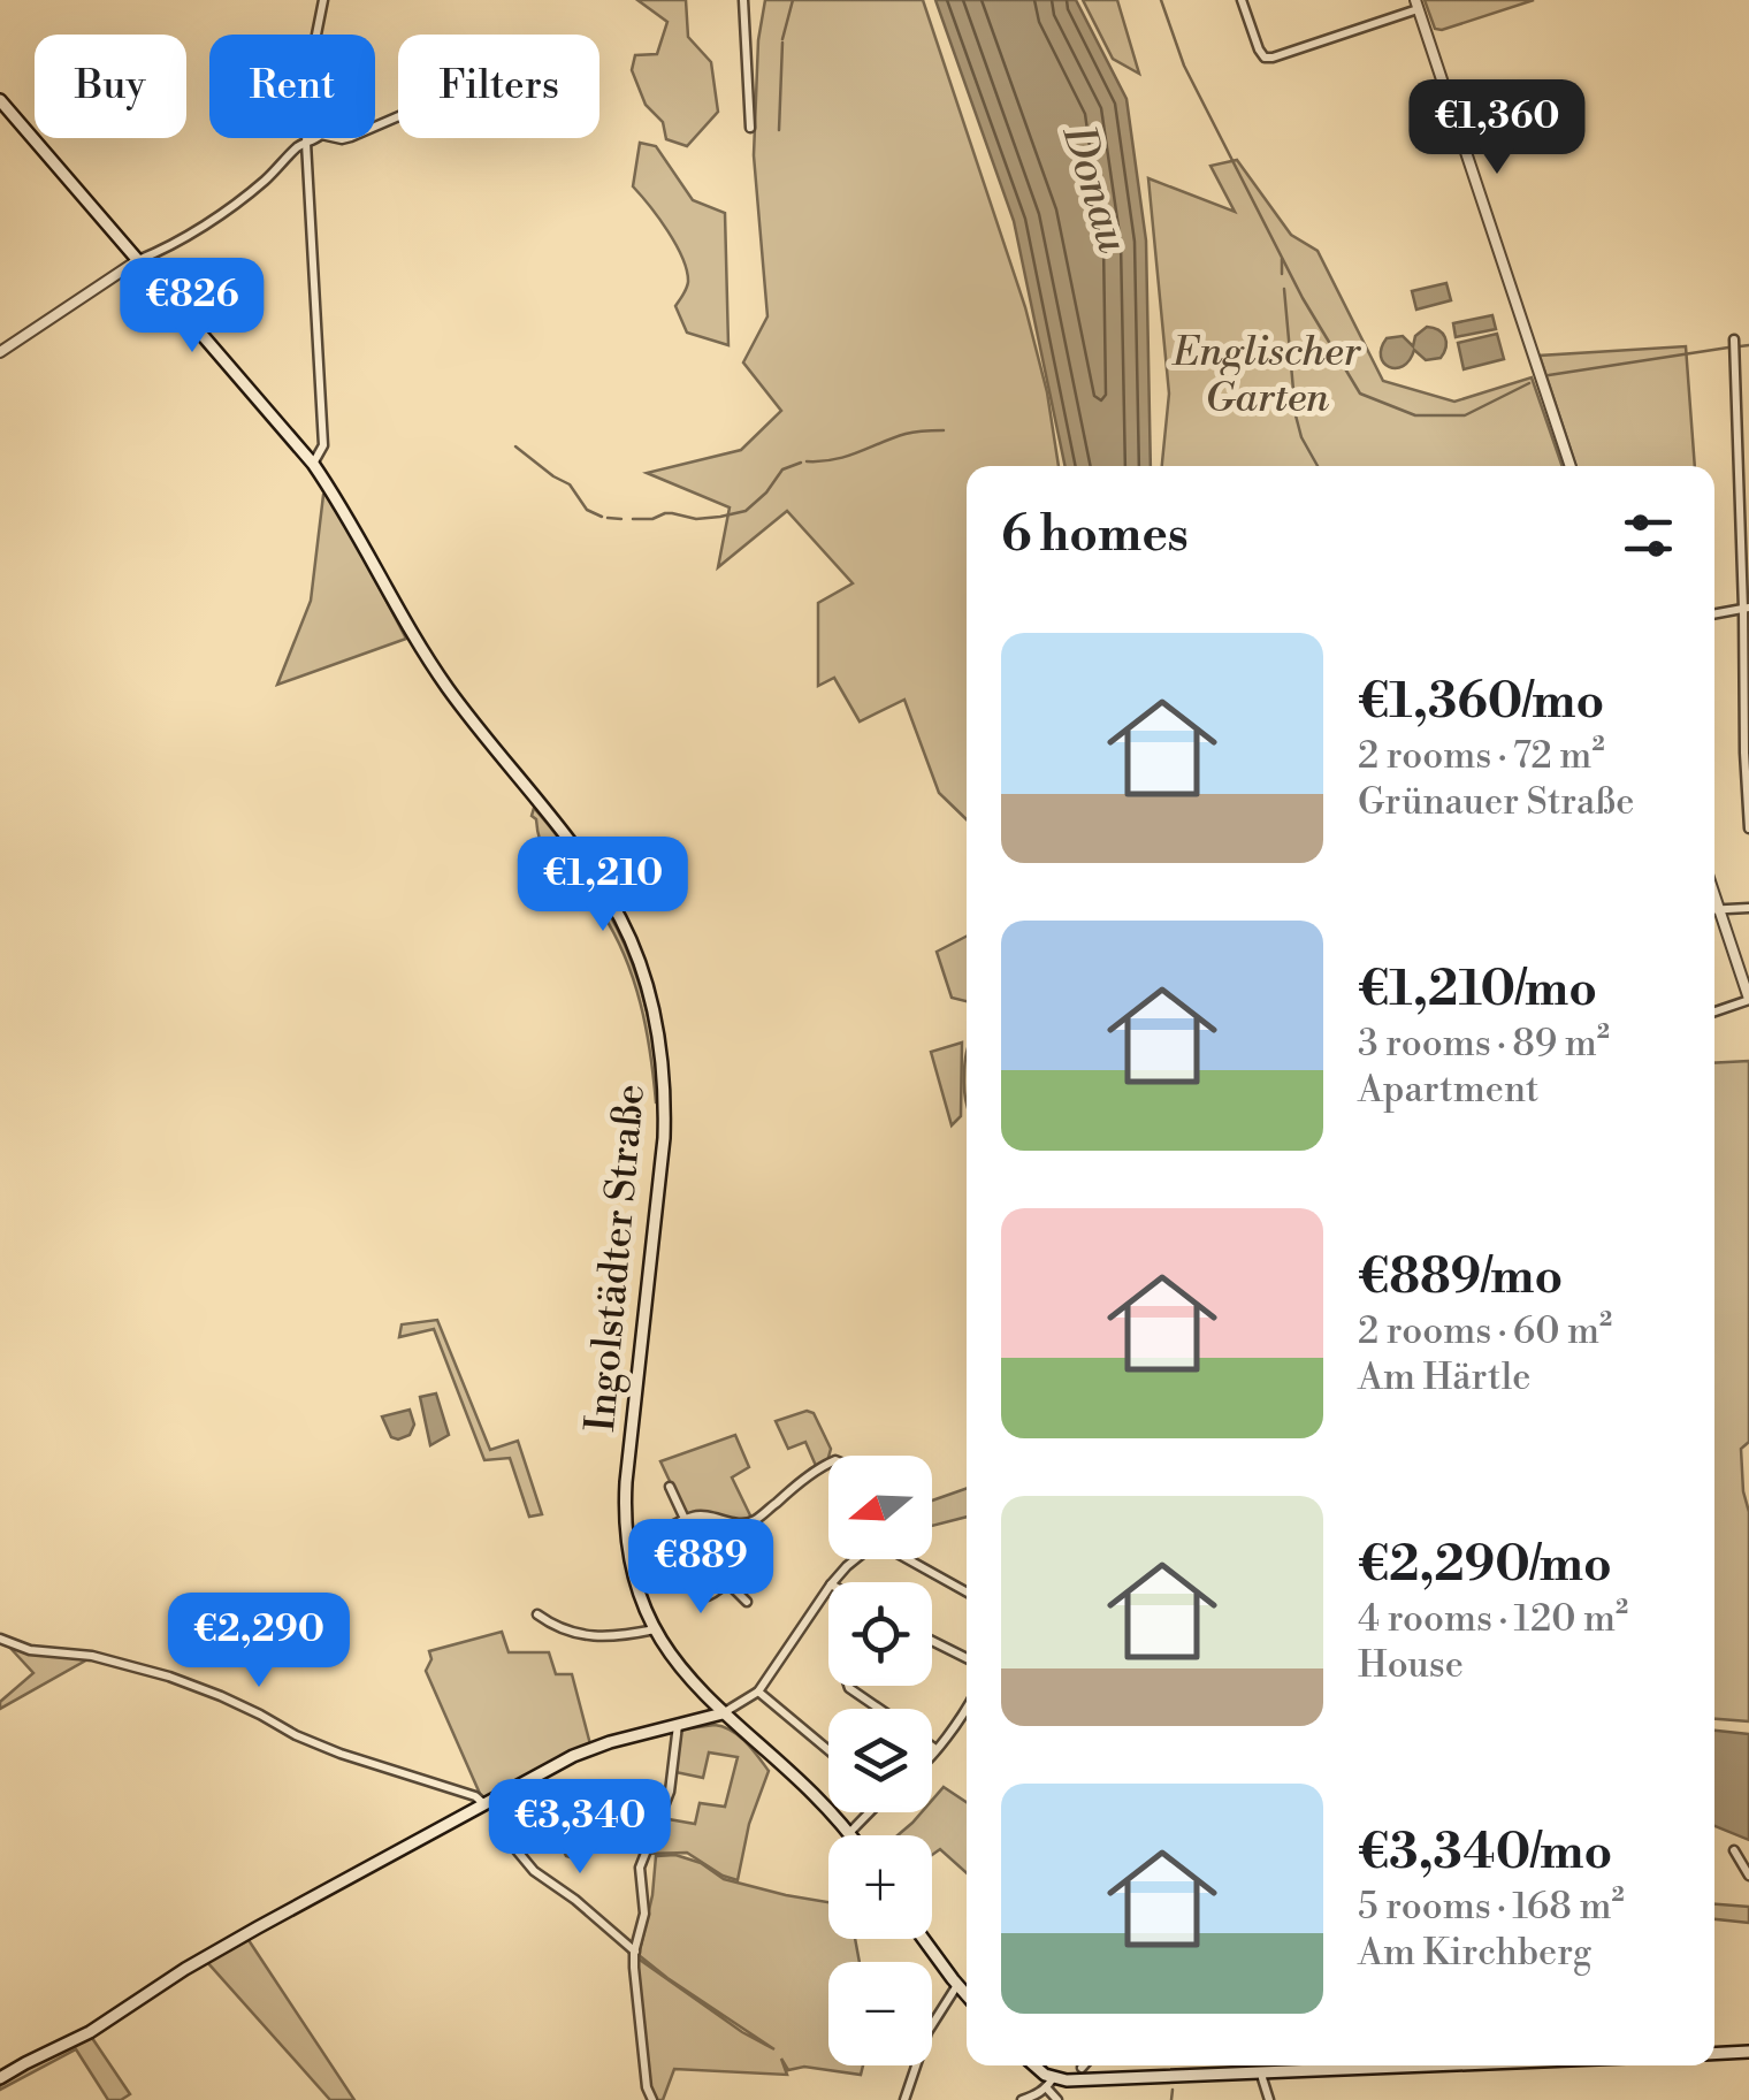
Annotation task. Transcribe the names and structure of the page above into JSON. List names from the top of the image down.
{
  "streets": {
    "main road": ["Ingolstädter Straße"]
  },
  "water": ["Donau"],
  "parks": ["Englischer Garten"],
  "north": "left",
  "page": {
    "chip": ["Buy", "Rent", "Filters"],
    "price": [
      "€1,360",
      "€826",
      "€1,210",
      "€889",
      "€2,290",
      "€3,340"
    ],
    "heading": "6 homes",
    "list": [
      {
        "name": "€1,360/mo",
        "note": "2 rooms · 72 m² · Grünauer Straße"
      },
      {
        "name": "€1,210/mo",
        "note": "3 rooms · 89 m² · Apartment"
      },
      {
        "name": "€889/mo",
        "note": "2 rooms · 60 m² · Am Härtle"
      },
      {
        "name": "€2,290/mo",
        "note": "4 rooms · 120 m² · House"
      },
      {
        "name": "€3,340/mo",
        "note": "5 rooms · 168 m² · Am Kirchberg"
      }
    ],
    "map_buttons": ["+", "−"]
  }
}
